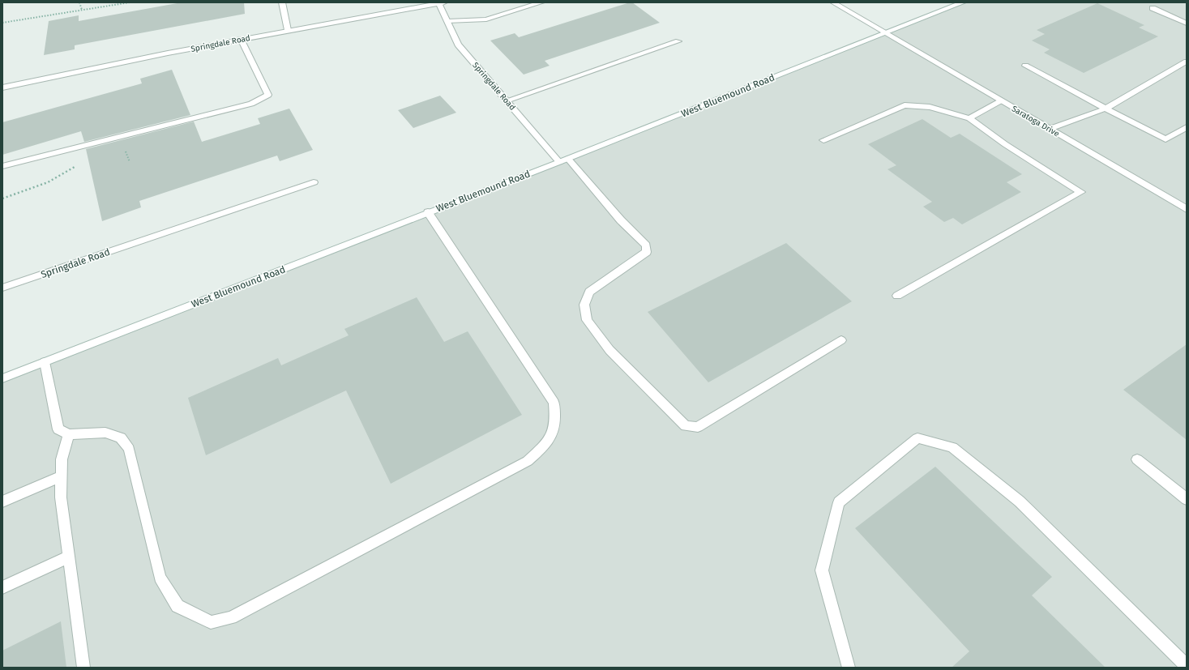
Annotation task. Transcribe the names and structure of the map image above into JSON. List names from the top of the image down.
{
  "streets": {
    "street": ["Springdale Road", "West Bluemound Road", "Saratoga Drive"]
  },
  "crossings": [
    ["Springdale Road", "West Bluemound Road"],
    ["West Bluemound Road", "Saratoga Drive"]
  ]
}
